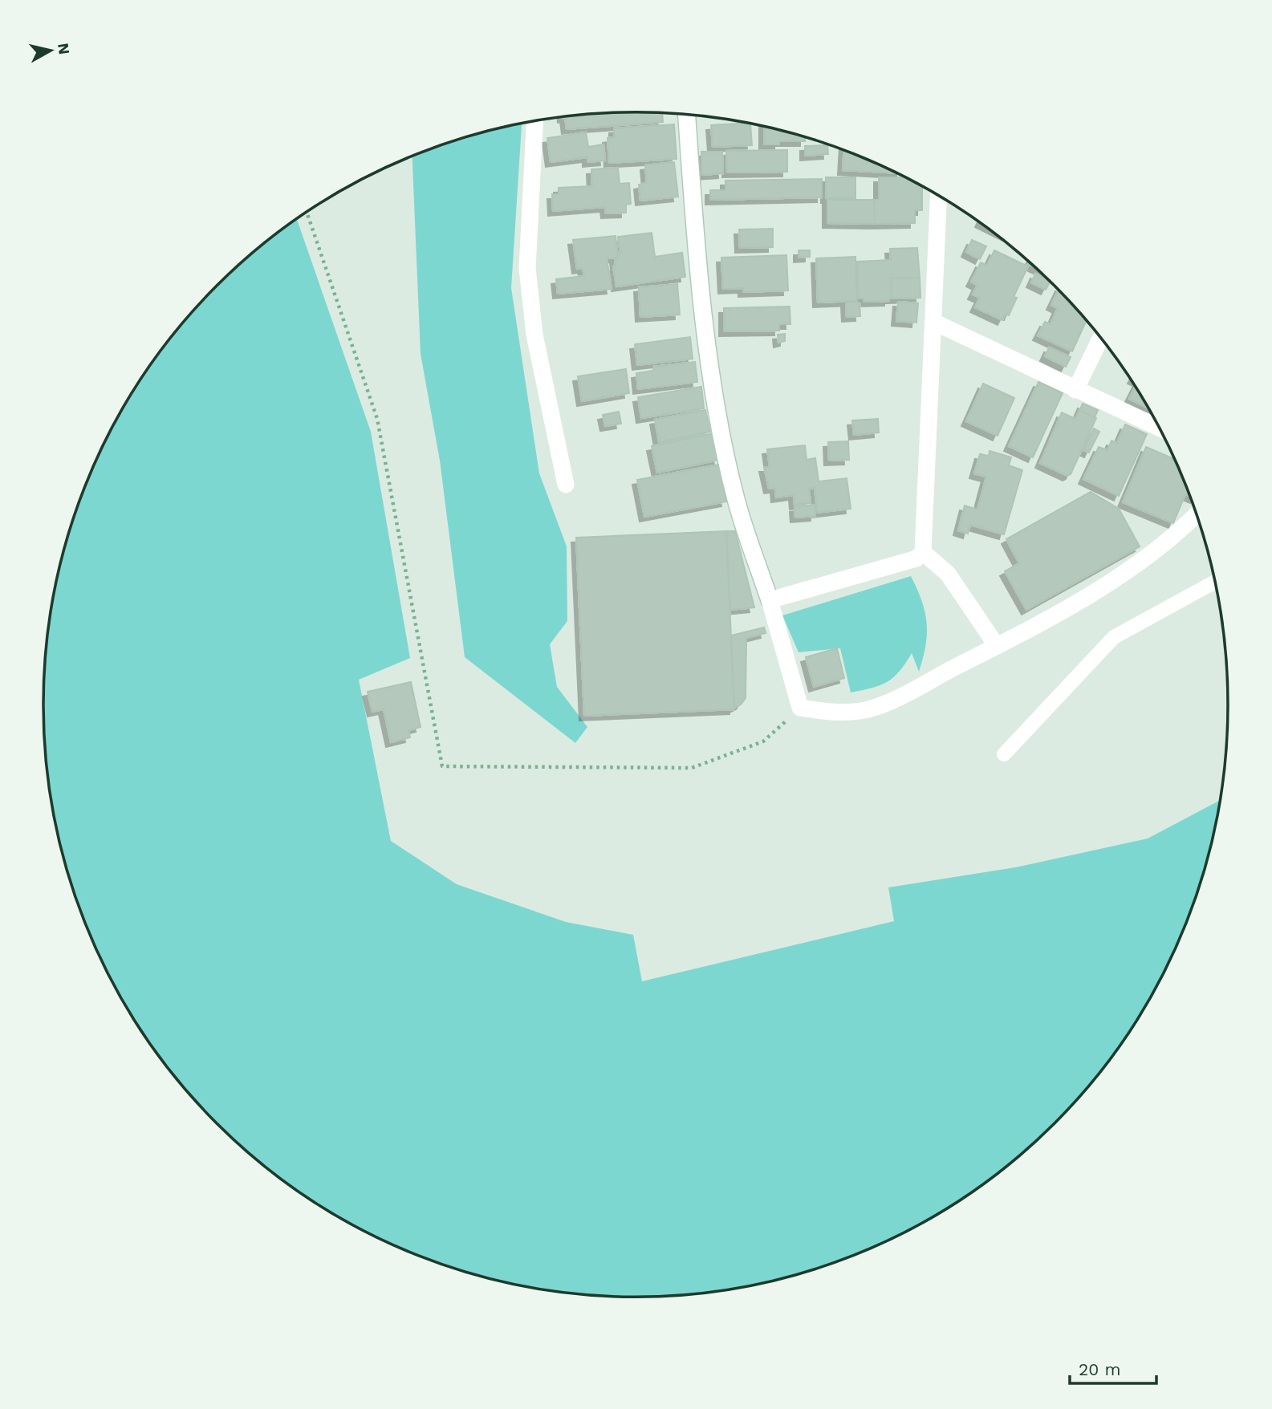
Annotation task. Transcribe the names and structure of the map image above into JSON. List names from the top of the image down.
{
  "scale_bar": "20 m",
  "north": "right"
}
